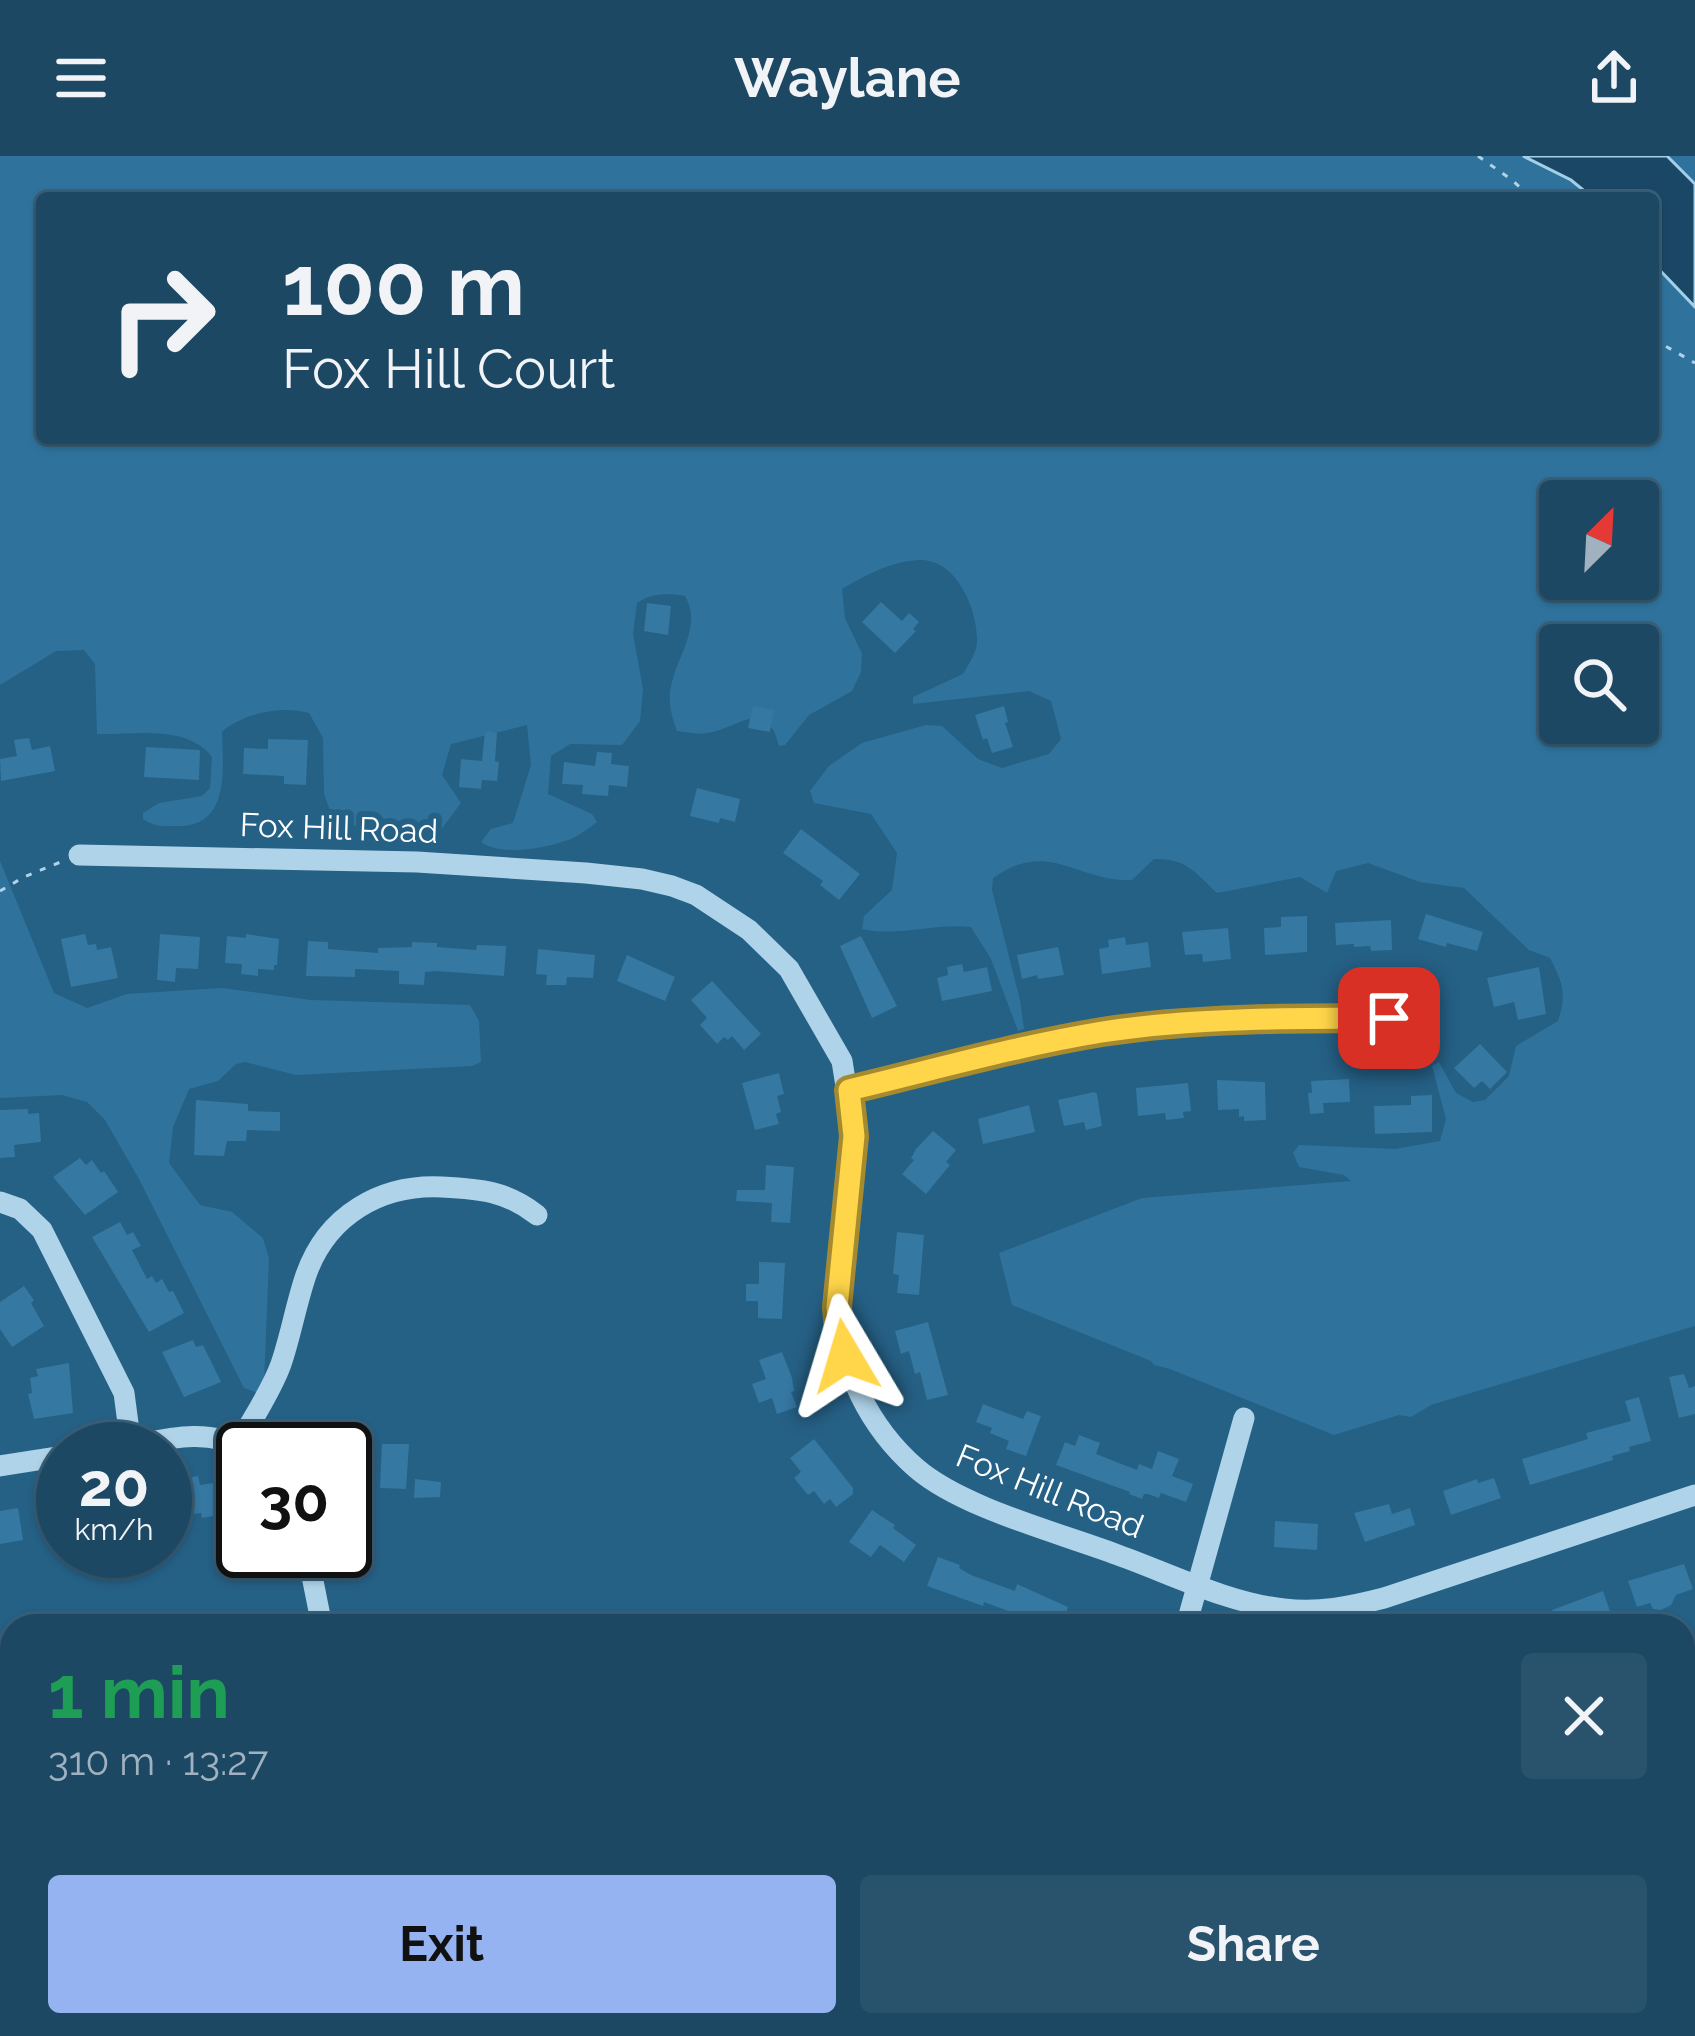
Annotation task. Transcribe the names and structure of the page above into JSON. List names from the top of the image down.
{
  "streets": {
    "street": ["Fox Hill Road"]
  },
  "north": "top right",
  "page": {
    "header": "Waylane",
    "turn": ["100 m", "Fox Hill Court"],
    "speed": "20 km/h",
    "limit": "30",
    "heading": ["1 min", "310 m · 13:27"],
    "buttons": ["Exit", "Share"]
  }
}
